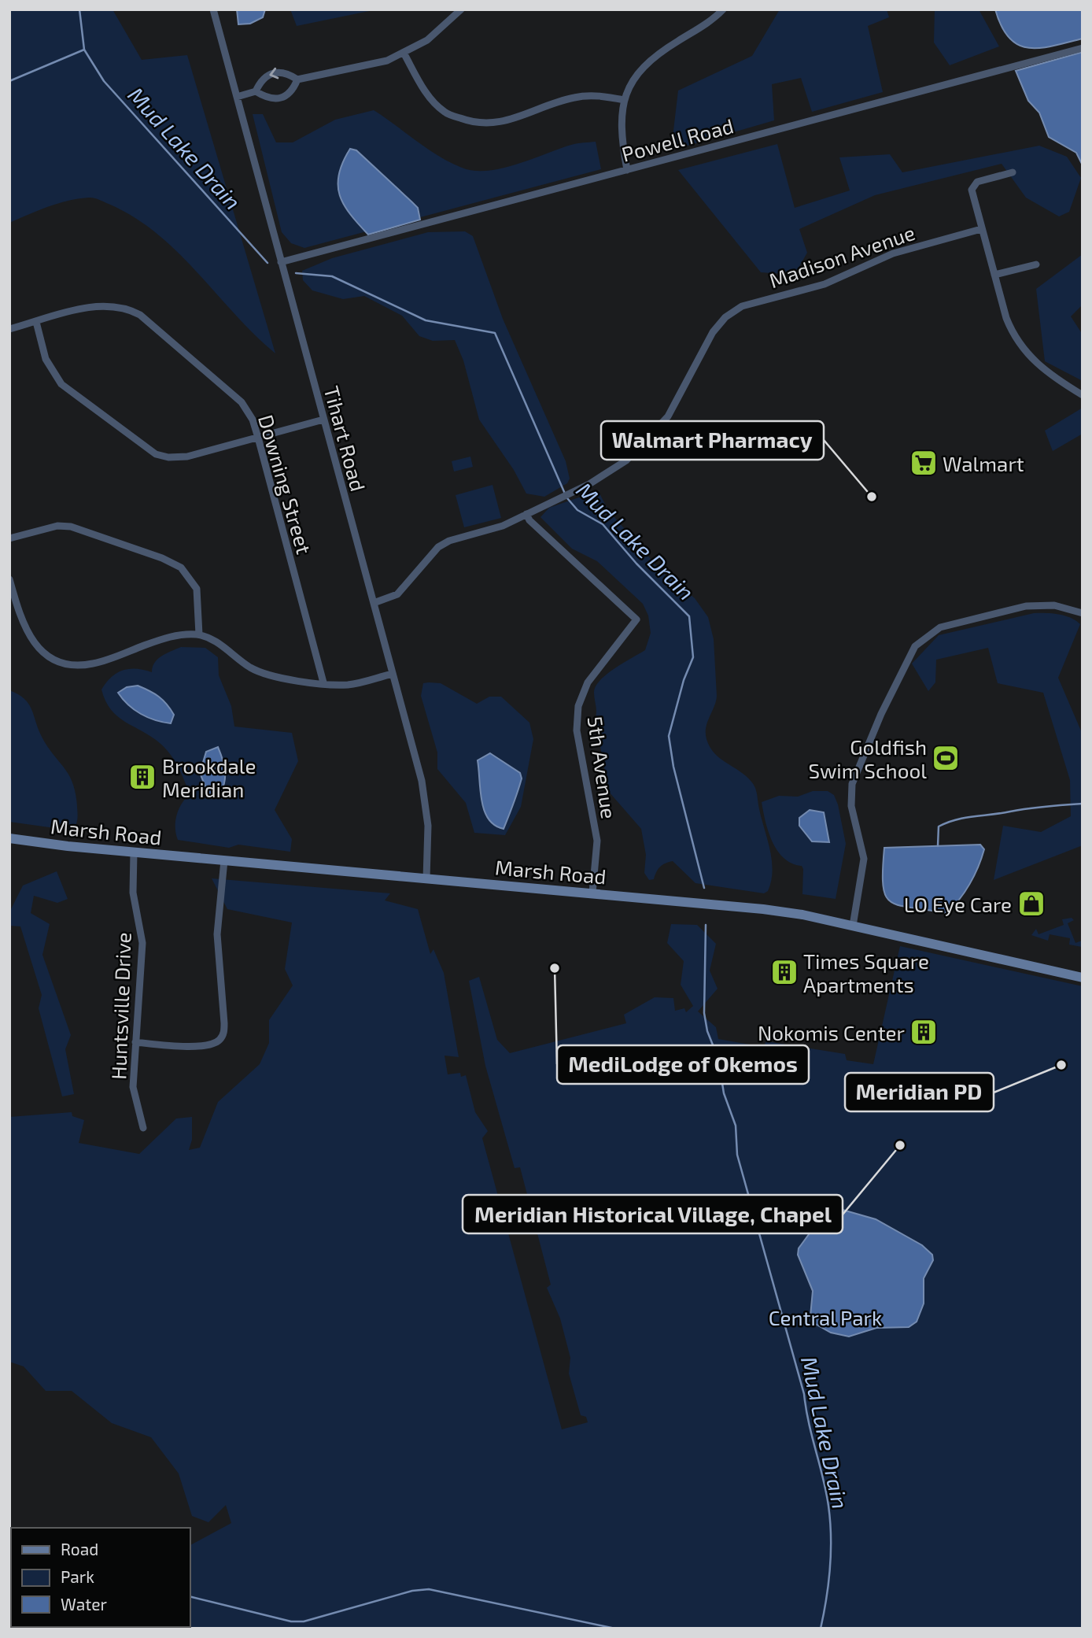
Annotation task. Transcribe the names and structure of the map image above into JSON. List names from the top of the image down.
{
  "streets": {
    "main road": ["Marsh Road"],
    "street": [
      "Powell Road",
      "Madison Avenue",
      "Tihart Road",
      "Downing Street",
      "5th Avenue",
      "Huntsville Drive"
    ]
  },
  "crossings": [
    ["Powell Road", "Tihart Road"],
    ["Madison Avenue", "Tihart Road"],
    ["Madison Avenue", "5th Avenue"],
    ["Tihart Road", "Marsh Road"],
    ["5th Avenue", "Marsh Road"],
    ["Marsh Road", "Huntsville Drive"]
  ],
  "water": ["Mud Lake Drain"],
  "parks": ["Central Park"],
  "places": {
    "supermarket": ["Walmart"],
    "other": [
      "Walmart Pharmacy",
      "MediLodge of Okemos",
      "Meridian PD",
      "Meridian Historical Village, Chapel"
    ],
    "sports": ["Goldfish Swim School"],
    "building": ["Brookdale Meridian", "Times Square Apartments", "Nokomis Center"],
    "shop": ["LO Eye Care"]
  },
  "legend": ["Road", "Park", "Water"]
}
